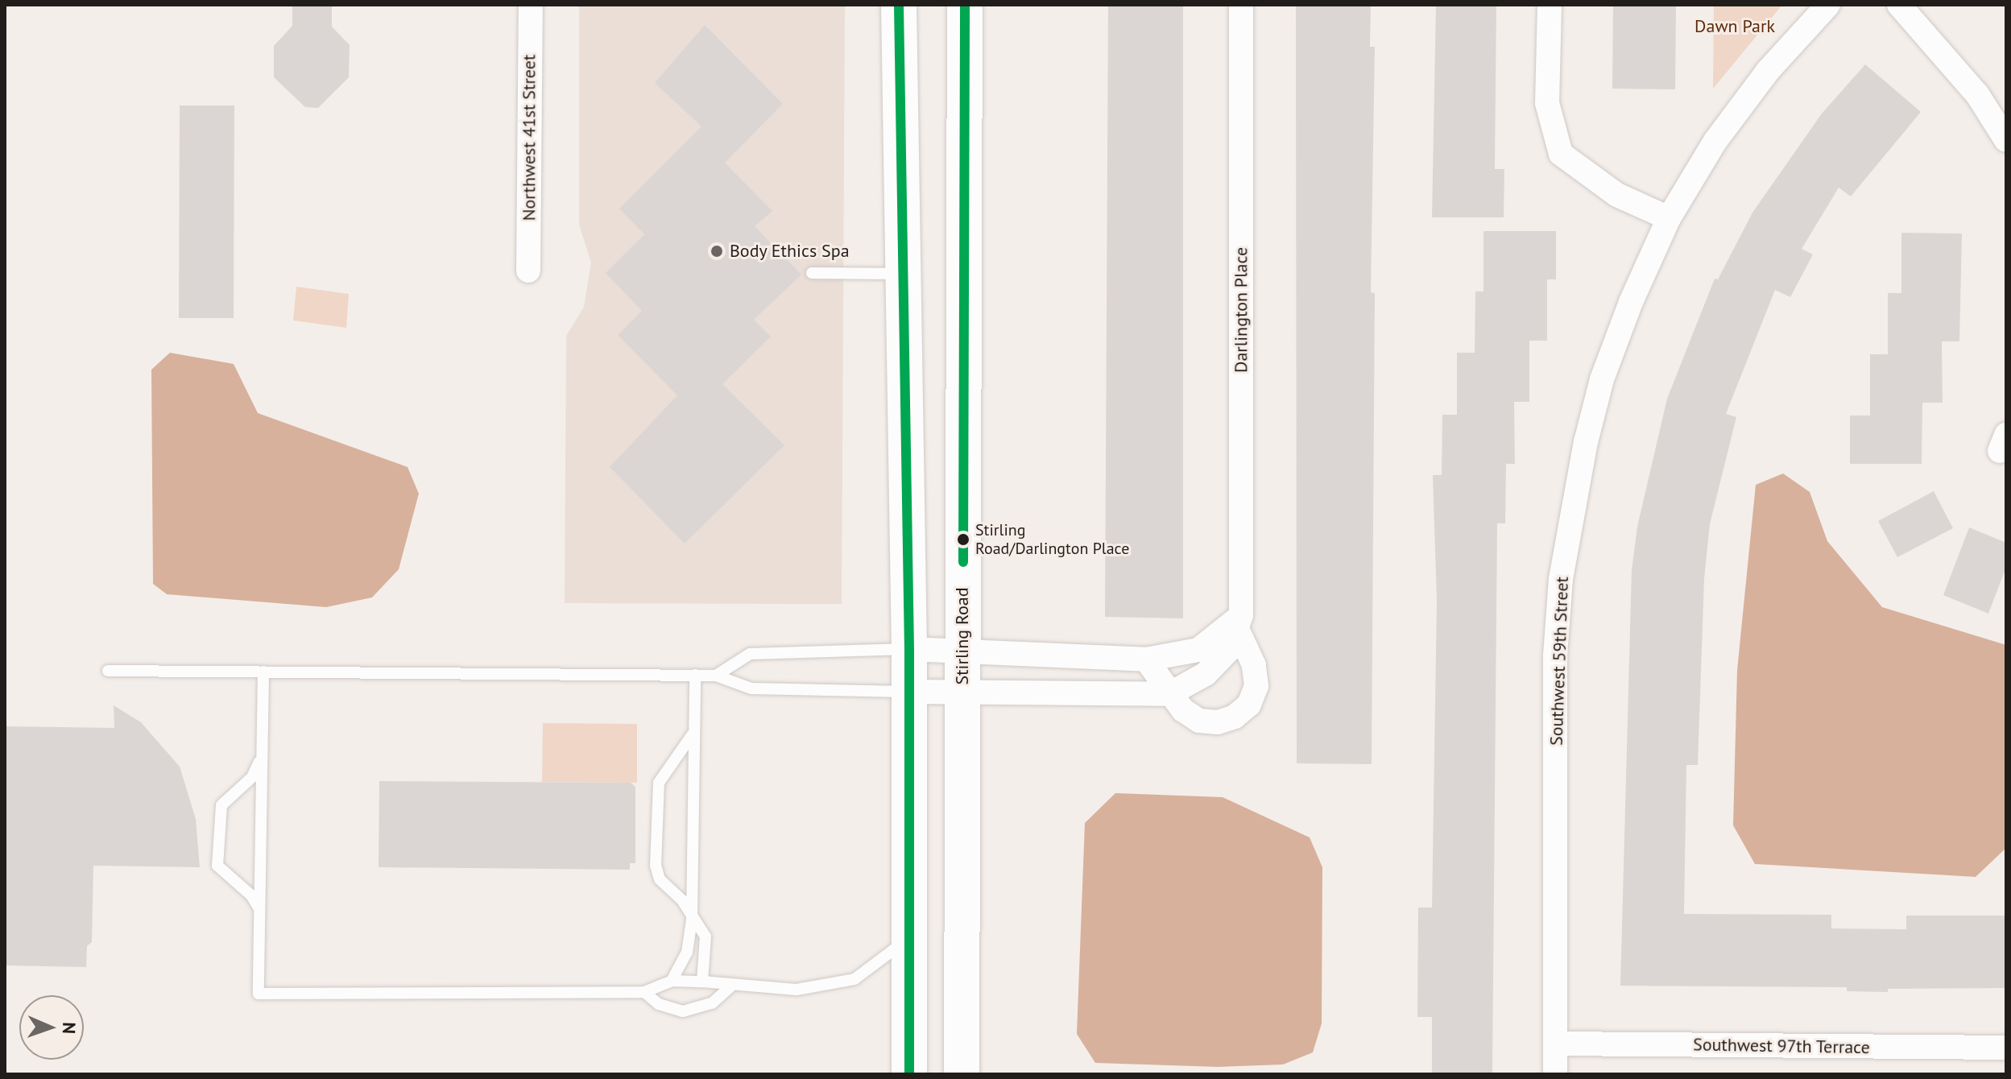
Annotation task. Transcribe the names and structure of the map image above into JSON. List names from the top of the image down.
{
  "streets": {
    "main road": ["Stirling Road"],
    "street": [
      "Northwest 41st Street",
      "Darlington Place",
      "Southwest 59th Street",
      "Southwest 97th Terrace"
    ]
  },
  "crossings": [
    ["Southwest 59th Street", "Southwest 97th Terrace"]
  ],
  "parks": ["Dawn Park"],
  "places": ["Body Ethics Spa", "Stirling Road/Darlington Place"],
  "north": "right"
}
